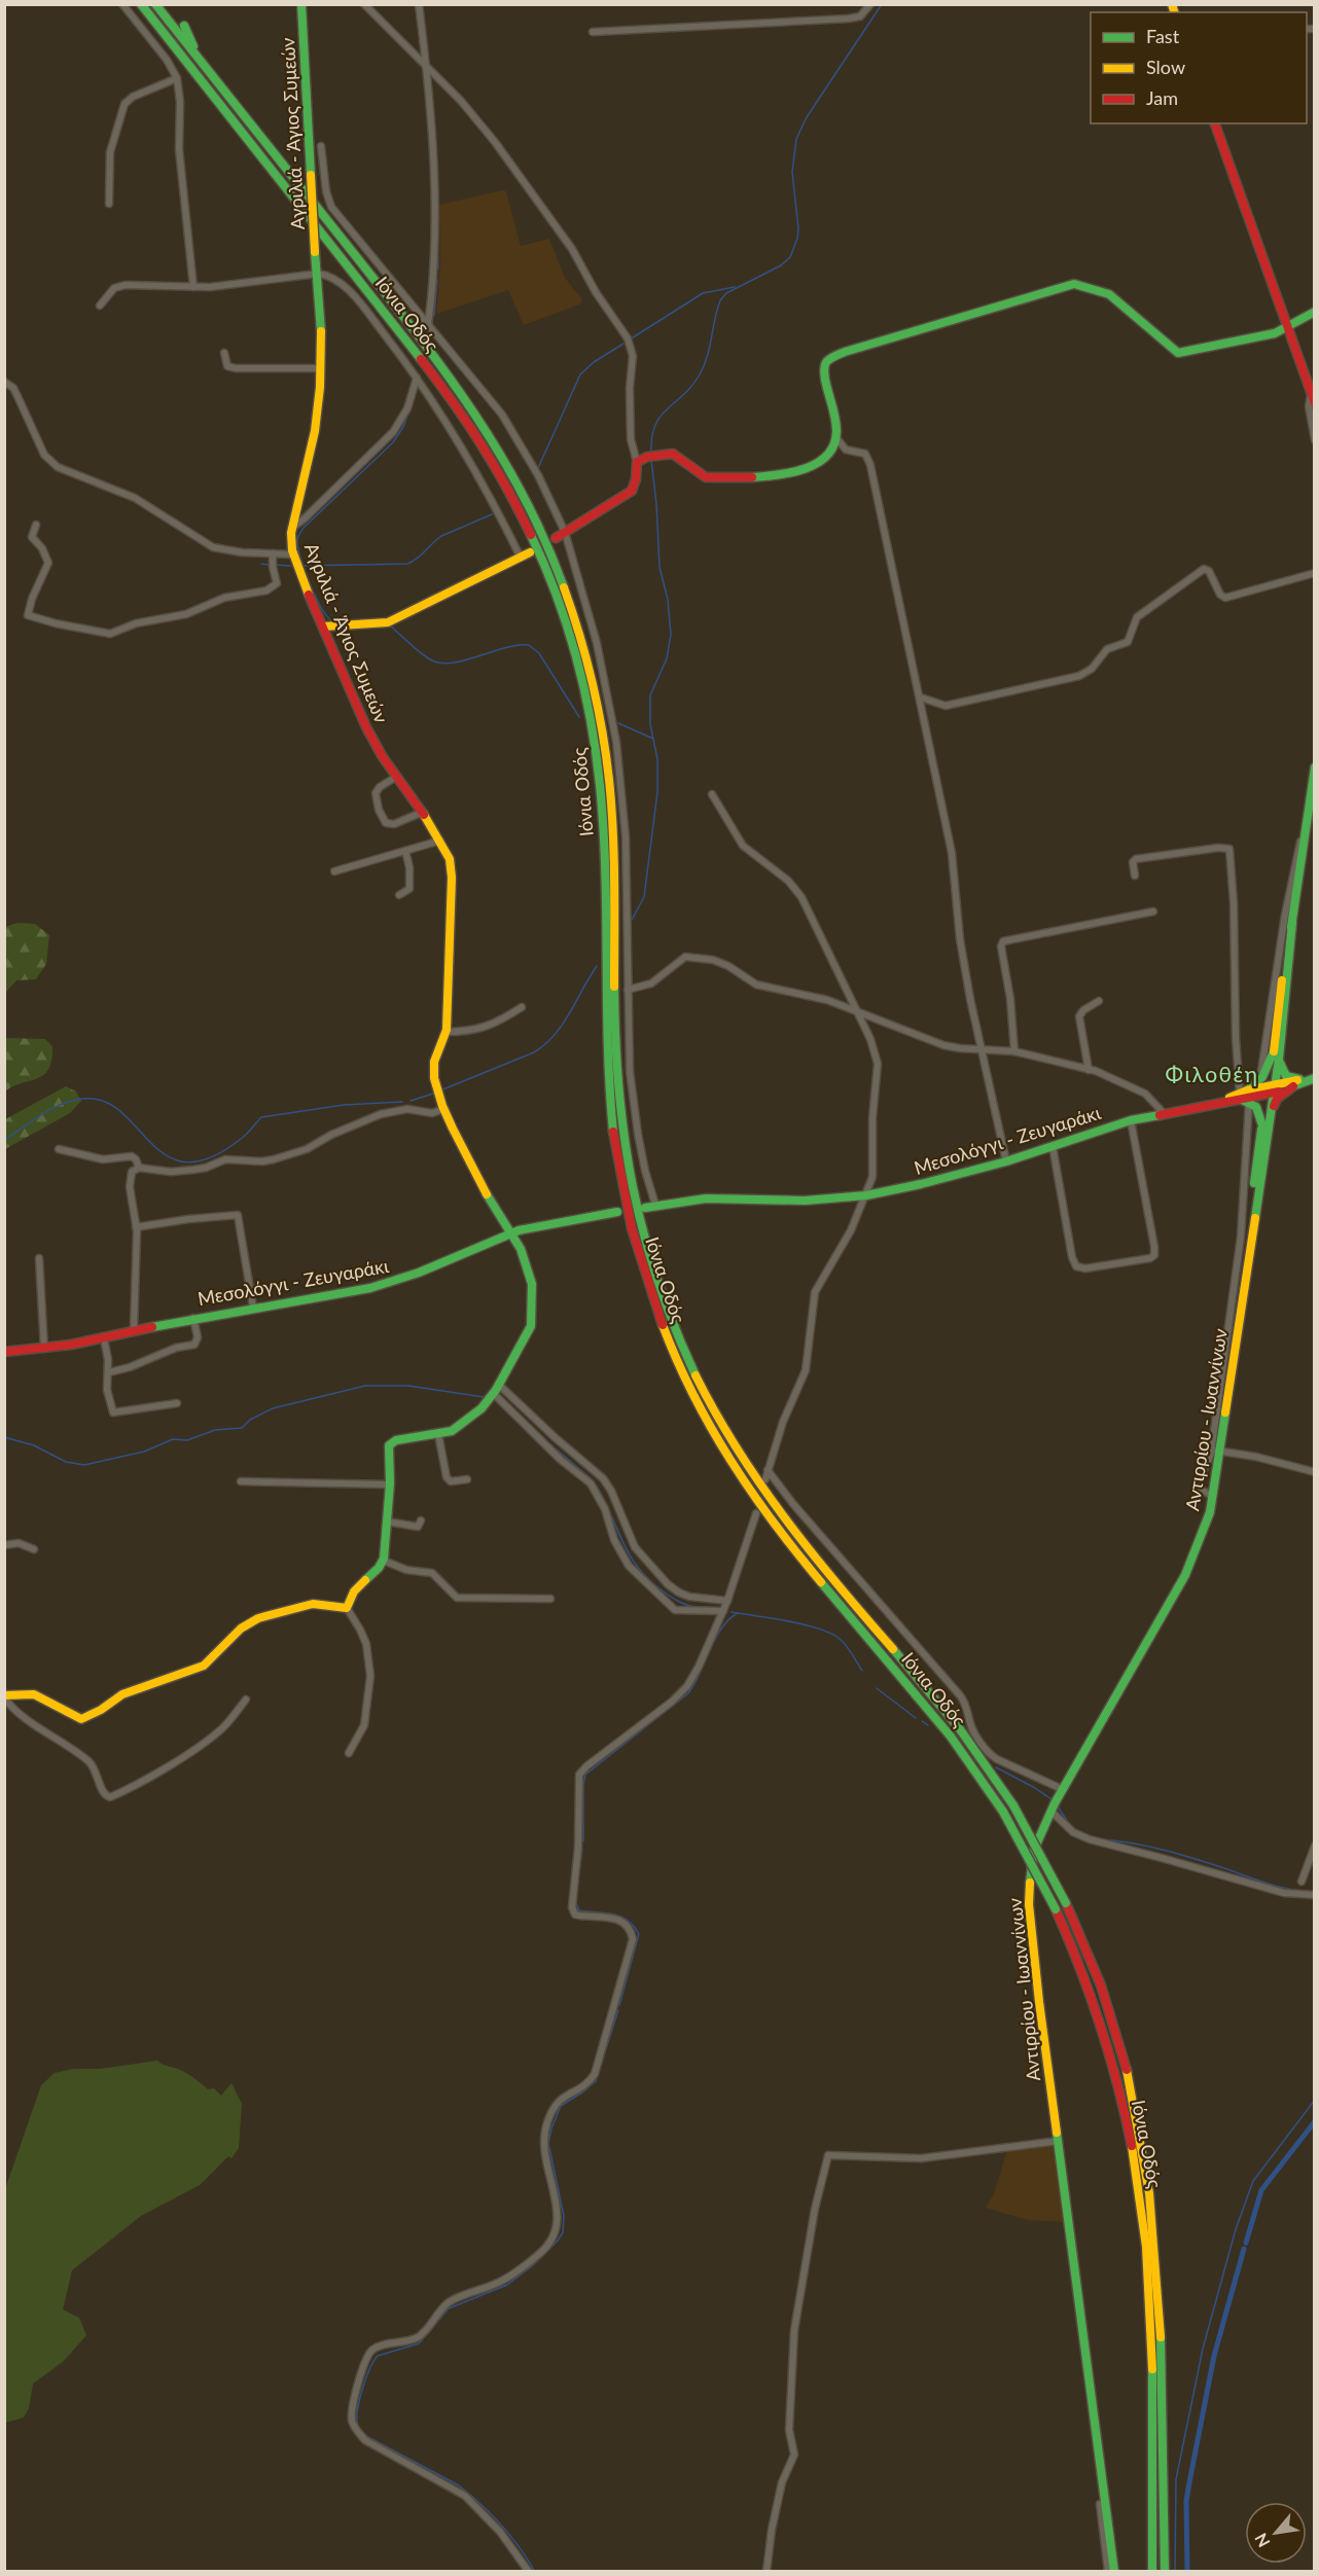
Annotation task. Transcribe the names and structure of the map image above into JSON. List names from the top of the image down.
{
  "streets": {
    "main road": [
      "Αγριλιά - Άγιος Συμεών",
      "Ιόνια Οδός",
      "Μεσολόγγι - Ζευγαράκι",
      "Αντιρρίου - Ιωαννίνων"
    ]
  },
  "crossings": [
    ["Αγριλιά - Άγιος Συμεών", "Μεσολόγγι - Ζευγαράκι"],
    ["Μεσολόγγι - Ζευγαράκι", "Αντιρρίου - Ιωαννίνων"]
  ],
  "districts": ["Φιλοθέη"],
  "legend": ["Fast", "Slow", "Jam"],
  "north": "bottom left"
}
